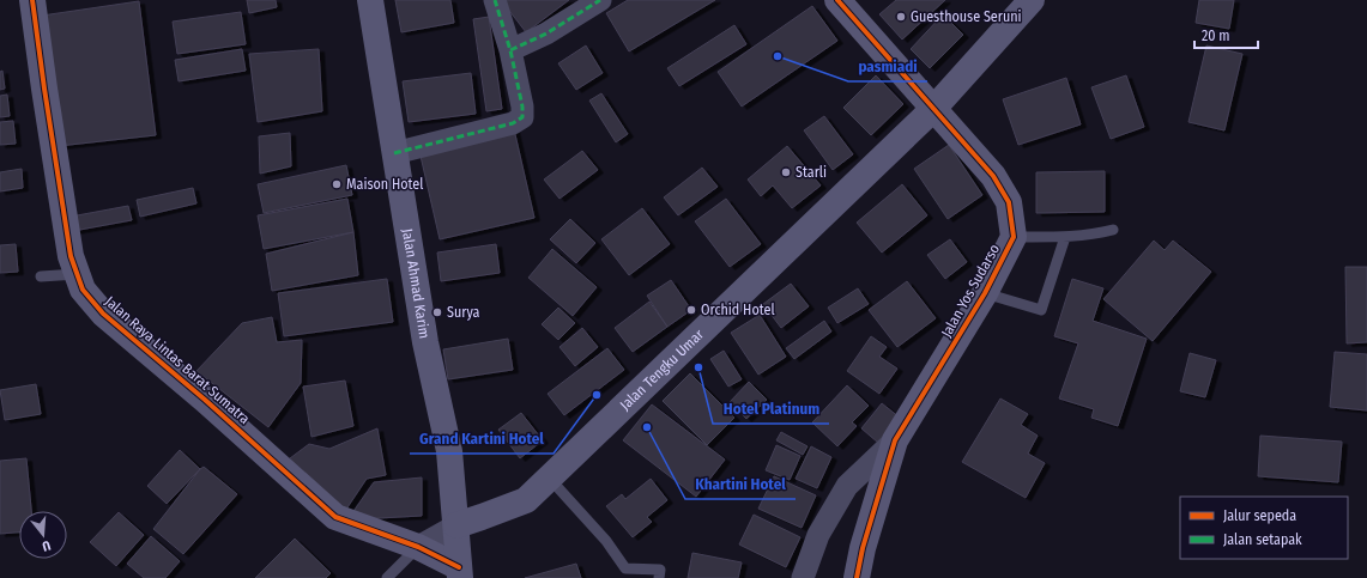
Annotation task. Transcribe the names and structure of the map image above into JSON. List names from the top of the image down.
{
  "streets": {
    "street": [
      "Jalan Ahmad Karim",
      "Jalan Yos Sudarso",
      "Jalan Raya Lintas Barat Sumatra",
      "Jalan Tengku Umar"
    ]
  },
  "crossings": [
    ["Jalan Ahmad Karim", "Jalan Raya Lintas Barat Sumatra"],
    ["Jalan Ahmad Karim", "Jalan Tengku Umar"],
    ["Jalan Yos Sudarso", "Jalan Tengku Umar"]
  ],
  "places": [
    "Guesthouse Seruni",
    "pasmiadi",
    "Starli",
    "Maison Hotel",
    "Orchid Hotel",
    "Surya",
    "Hotel Platinum",
    "Grand Kartini Hotel",
    "Khartini Hotel"
  ],
  "legend": ["Jalur sepeda", "Jalan setapak"],
  "scale_bar": "20 m",
  "north": "bottom"
}
